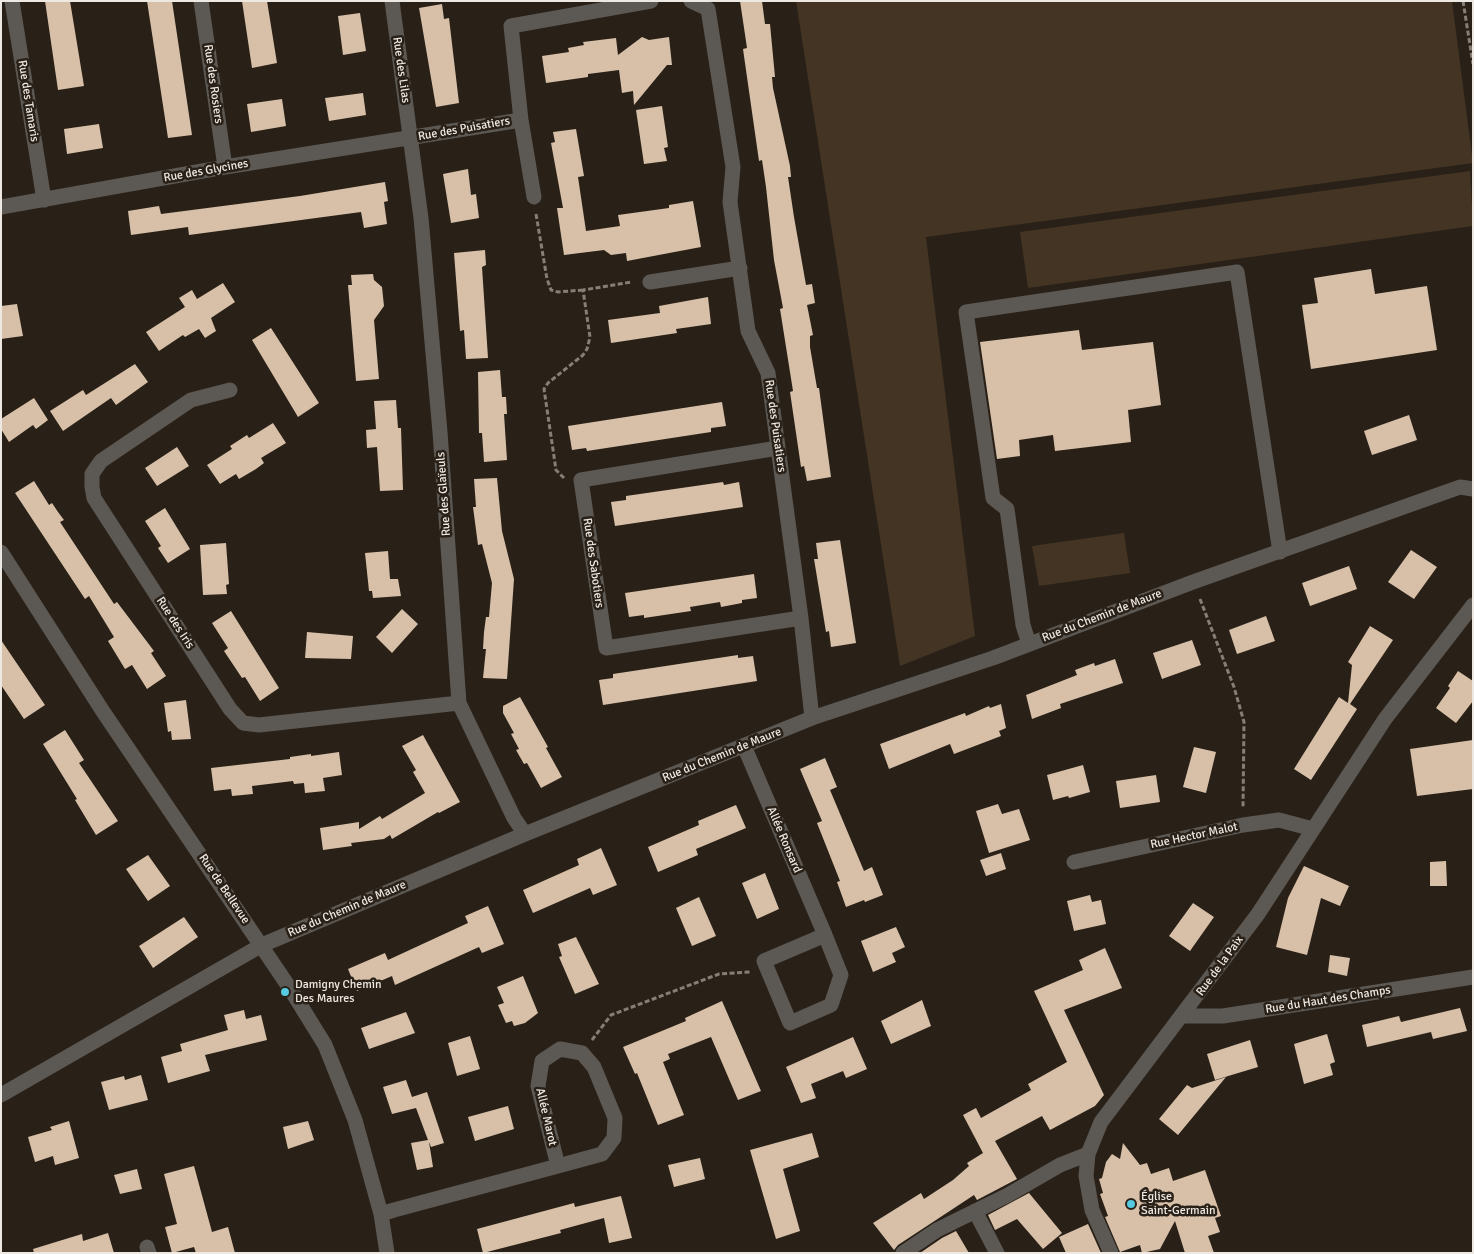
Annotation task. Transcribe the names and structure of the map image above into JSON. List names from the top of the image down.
{
  "streets": {
    "street": [
      "Rue des Lilas",
      "Rue des Rosiers",
      "Rue des Tamaris",
      "Rue des Puisatiers",
      "Rue des Glycines",
      "Rue des Glaïeuls",
      "Rue des Sabotiers",
      "Rue du Chemin de Maure",
      "Rue des Iris",
      "Rue Hector Malot",
      "Allée Ronsard",
      "Rue de Bellevue",
      "Rue de la Paix",
      "Rue du Haut des Champs",
      "Allée Marot"
    ]
  },
  "crossings": [
    ["Rue des Lilas", "Rue des Puisatiers"],
    ["Rue des Lilas", "Rue des Glycines"],
    ["Rue des Lilas", "Rue des Glaïeuls"],
    ["Rue des Rosiers", "Rue des Glycines"],
    ["Rue des Tamaris", "Rue des Glycines"],
    ["Rue des Puisatiers", "Rue des Glycines"],
    ["Rue des Puisatiers", "Rue des Glaïeuls"],
    ["Rue des Puisatiers", "Rue des Sabotiers"],
    ["Rue des Puisatiers", "Rue du Chemin de Maure"],
    ["Rue des Glycines", "Rue des Glaïeuls"],
    ["Rue des Glaïeuls", "Rue du Chemin de Maure"],
    ["Rue des Glaïeuls", "Rue des Iris"],
    ["Rue du Chemin de Maure", "Allée Ronsard"],
    ["Rue du Chemin de Maure", "Rue de Bellevue"],
    ["Rue Hector Malot", "Rue de la Paix"],
    ["Rue de la Paix", "Rue du Haut des Champs"]
  ],
  "places": ["Damigny Chemin Des Maures", "Église Saint-Germain"]
}
